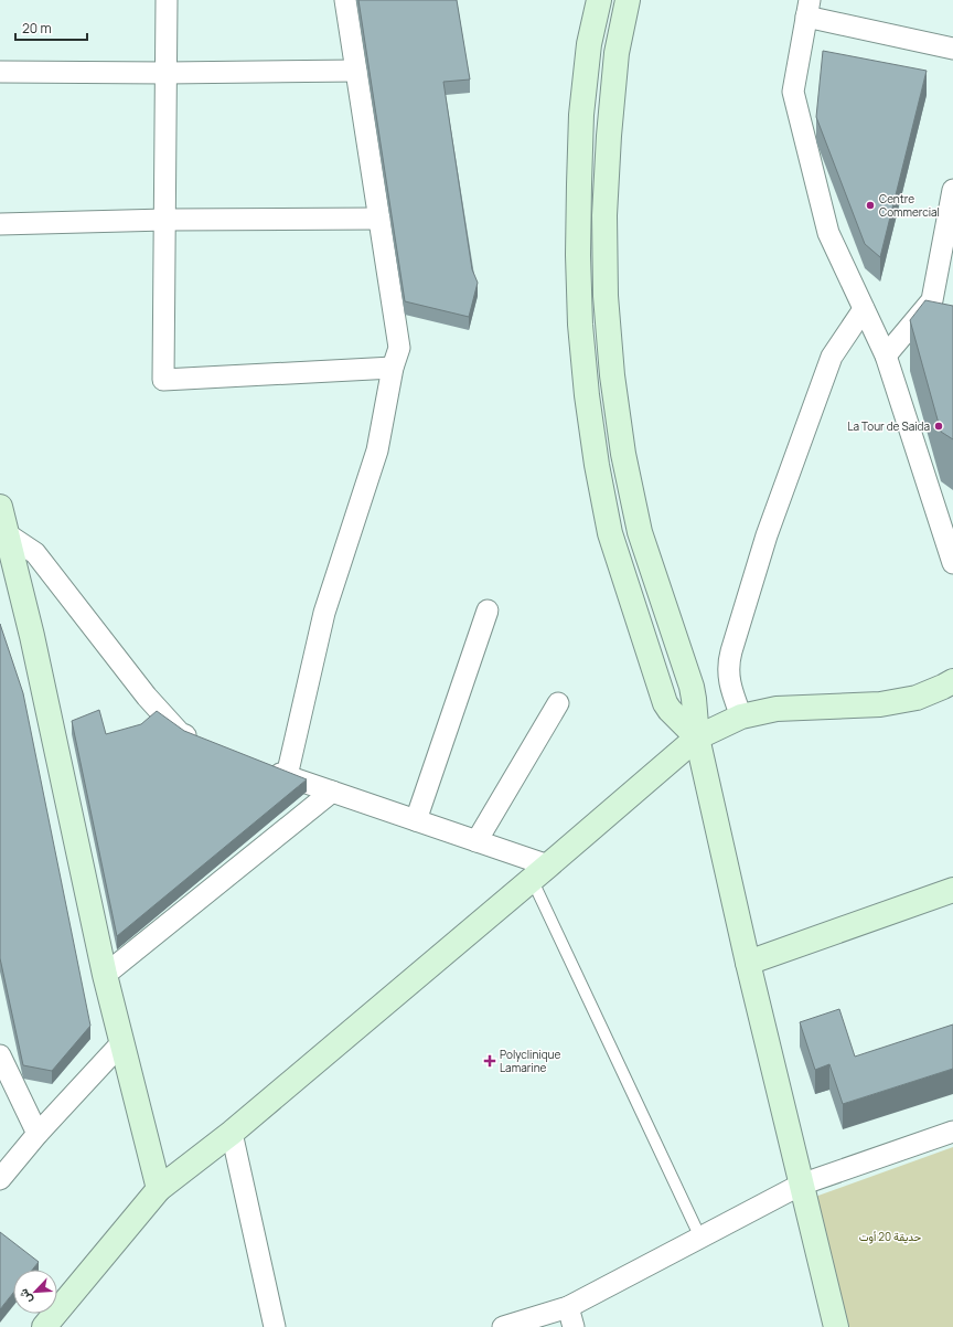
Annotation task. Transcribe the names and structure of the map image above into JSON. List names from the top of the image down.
{
  "parks": ["حديقة 20 أوت"],
  "places": {
    "other": ["Centre Commercial", "La Tour de Saida"],
    "health": ["Polyclinique Lamarine"]
  },
  "scale_bar": "20 m",
  "north": "bottom left"
}
